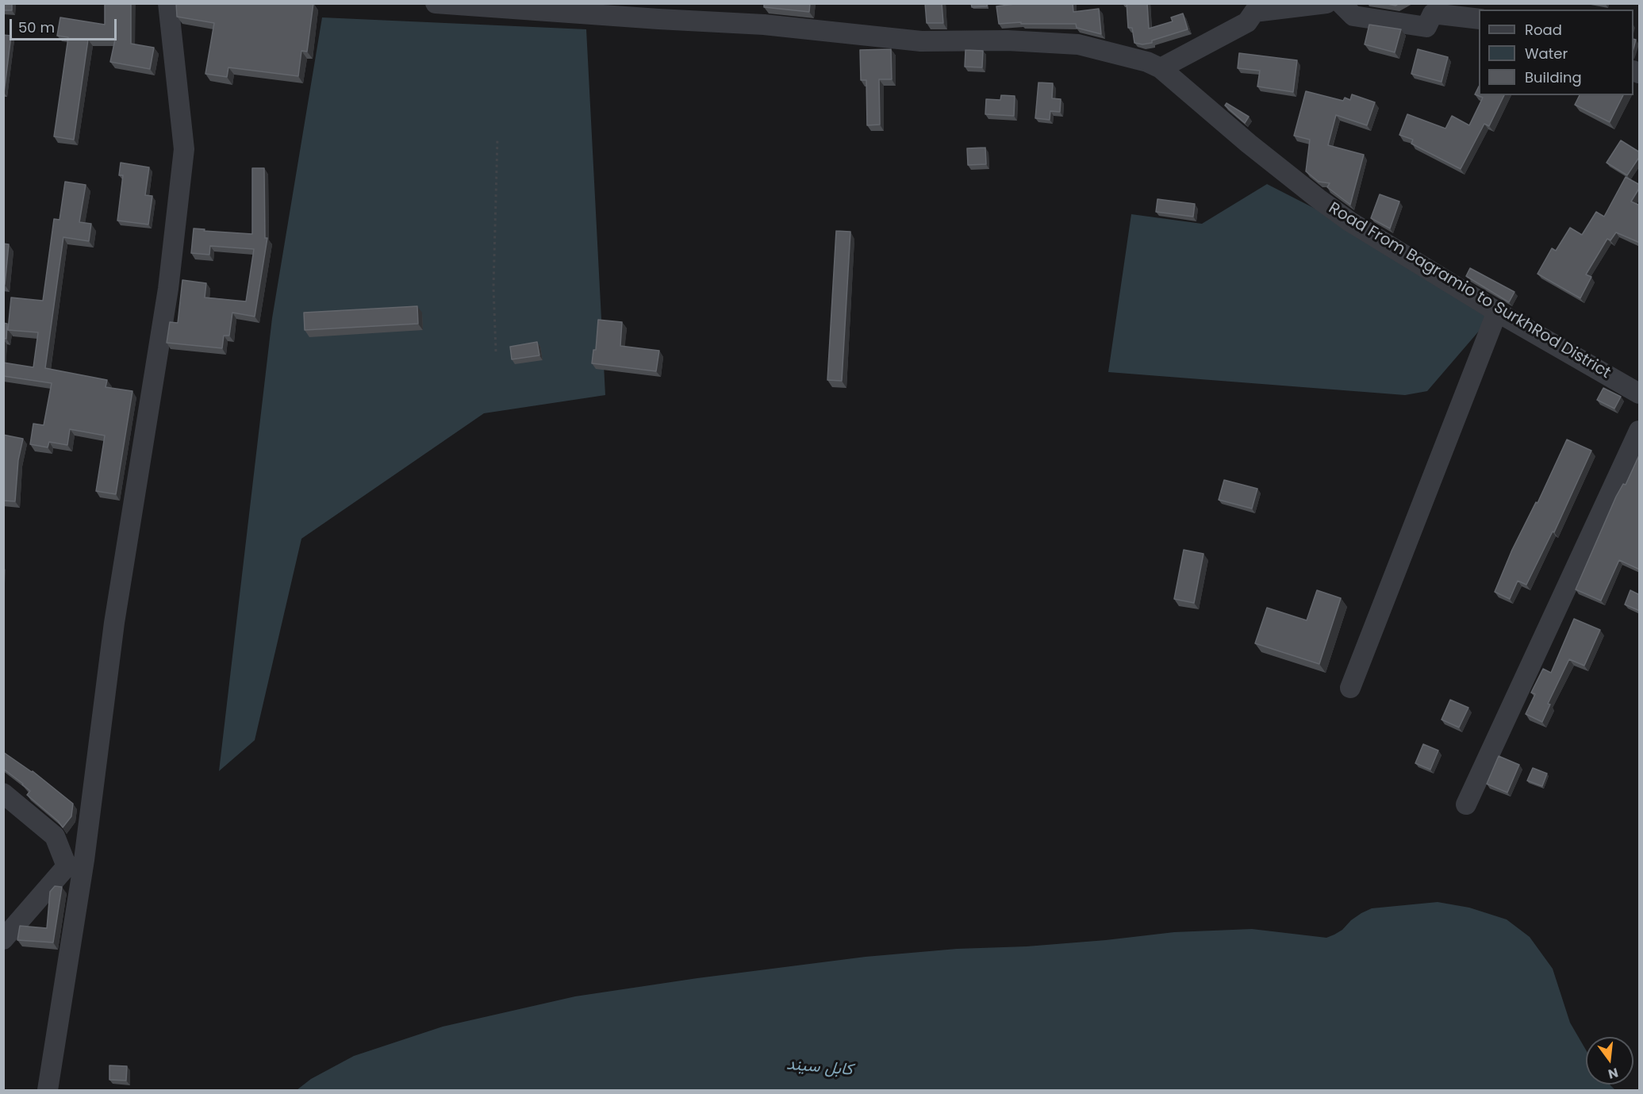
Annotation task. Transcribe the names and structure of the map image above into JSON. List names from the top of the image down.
{
  "streets": {
    "street": ["Road From Bagramio to SurkhRod District"]
  },
  "water": ["کابل سيند"],
  "legend": ["Road", "Water", "Building"],
  "scale_bar": "50 m",
  "north": "bottom"
}
